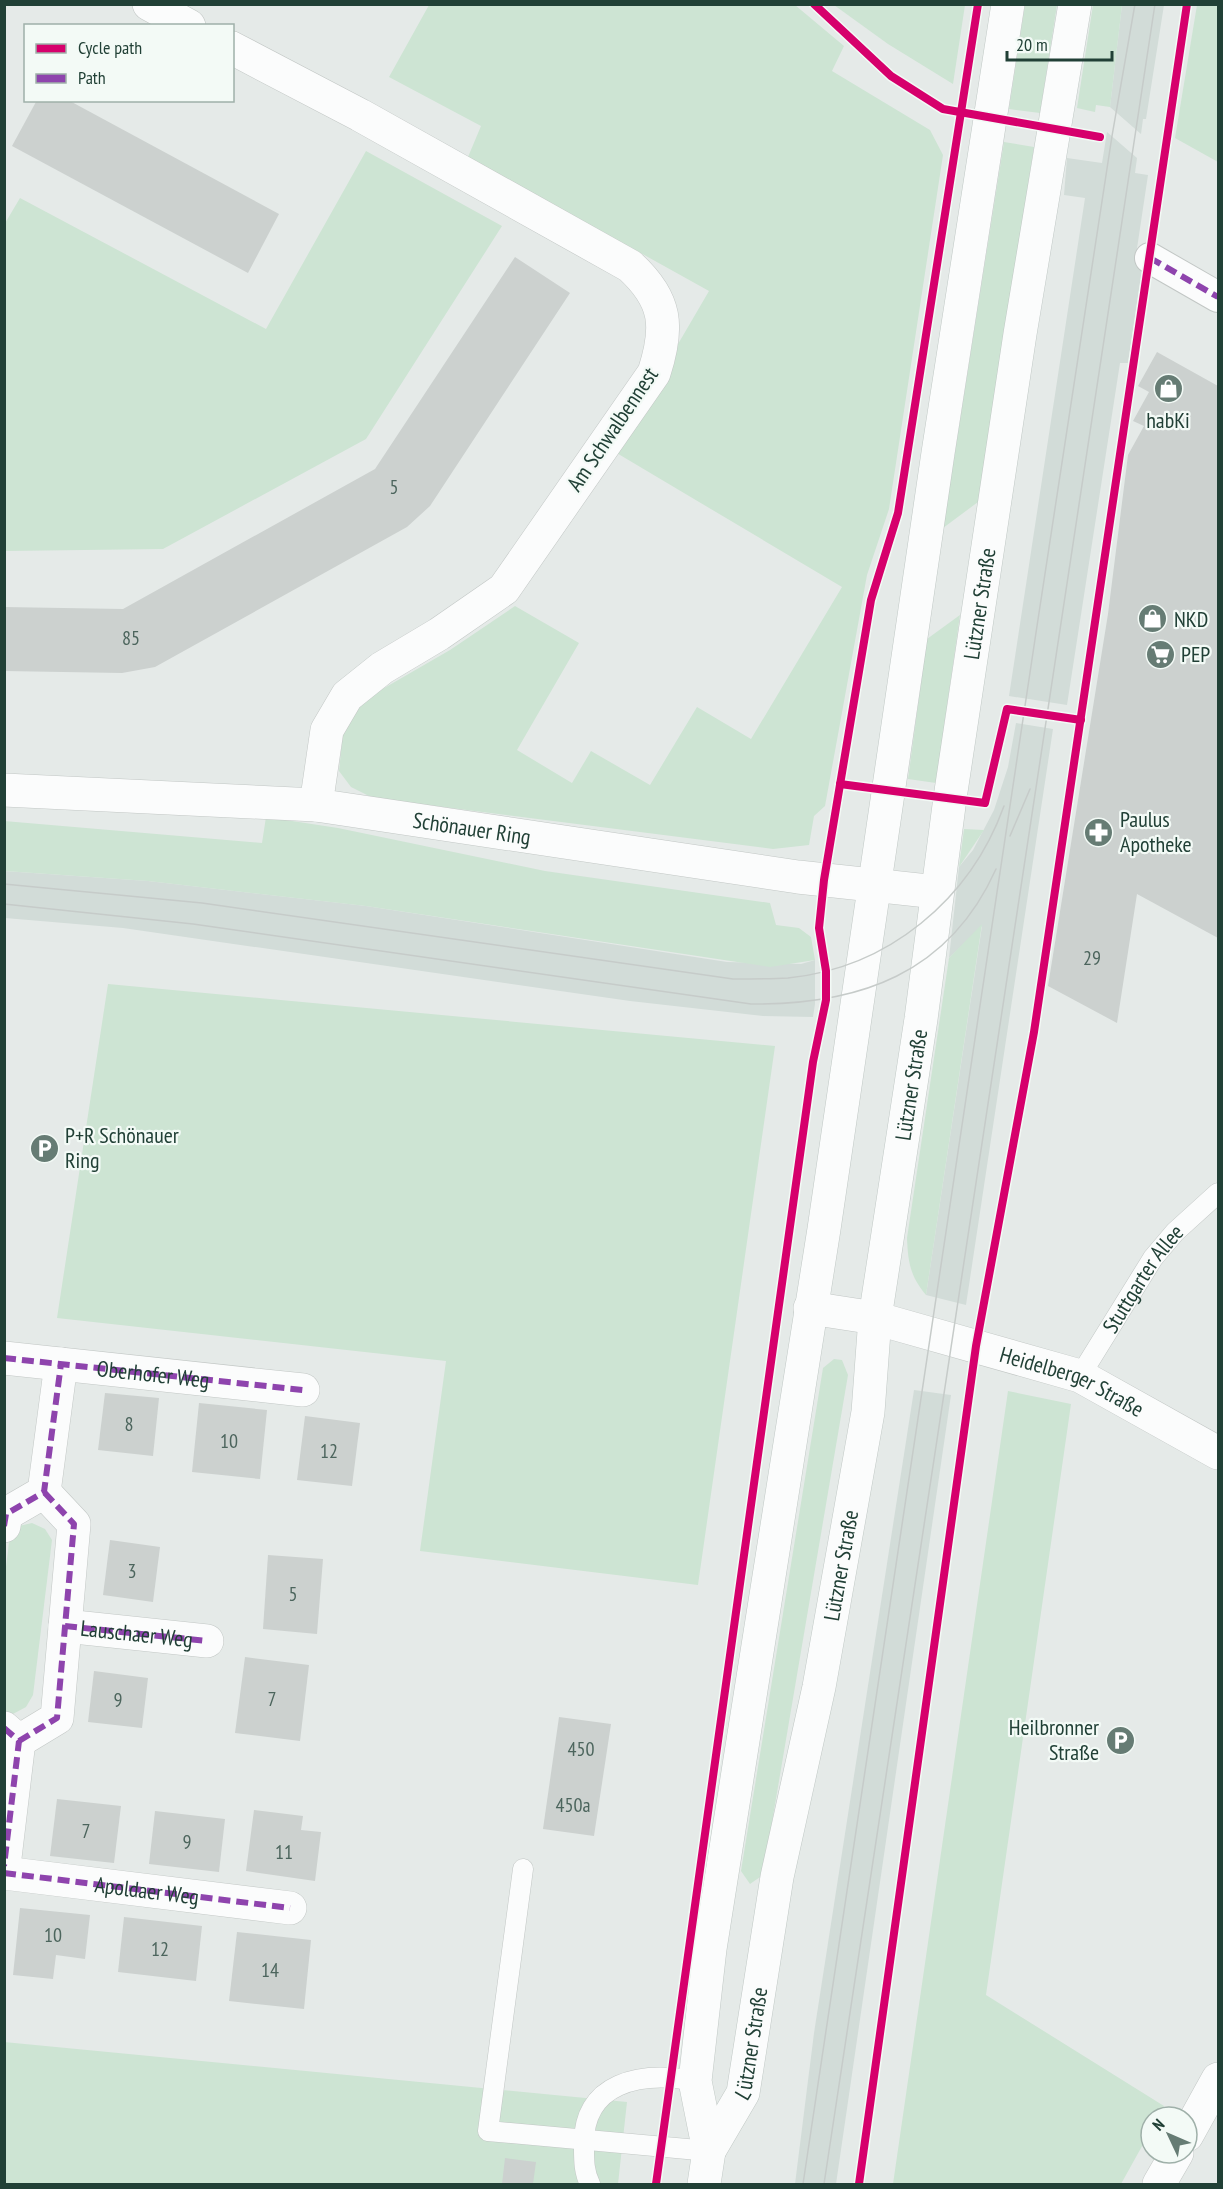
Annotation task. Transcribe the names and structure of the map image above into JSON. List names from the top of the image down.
{
  "streets": {
    "main road": [
      "Am Schwalbennest",
      "Lützner Straße",
      "Schönauer Ring",
      "Oberhofer Weg",
      "Heidelberger Straße",
      "Lauschaer Weg",
      "Apoldaer Weg"
    ],
    "lane": ["Stuttgarter Allee"]
  },
  "crossings": [
    ["Am Schwalbennest", "Schönauer Ring"],
    ["Lützner Straße", "Schönauer Ring"],
    ["Lützner Straße", "Heidelberger Straße"],
    ["Stuttgarter Allee", "Heidelberger Straße"]
  ],
  "places": {
    "shop": ["habKi", "NKD"],
    "supermarket": ["PEP"],
    "pharmacy": ["Paulus Apotheke"],
    "parking": ["P+R Schönauer Ring", "Heilbronner Straße"]
  },
  "house_numbers": [
    "5",
    "85",
    "29",
    "8",
    "10",
    "12",
    "3",
    "5",
    "7",
    "9",
    "450",
    "450a",
    "7",
    "9",
    "11",
    "10",
    "12",
    "14"
  ],
  "legend": ["Cycle path", "Path"],
  "scale_bar": "20 m",
  "north": "top left"
}
